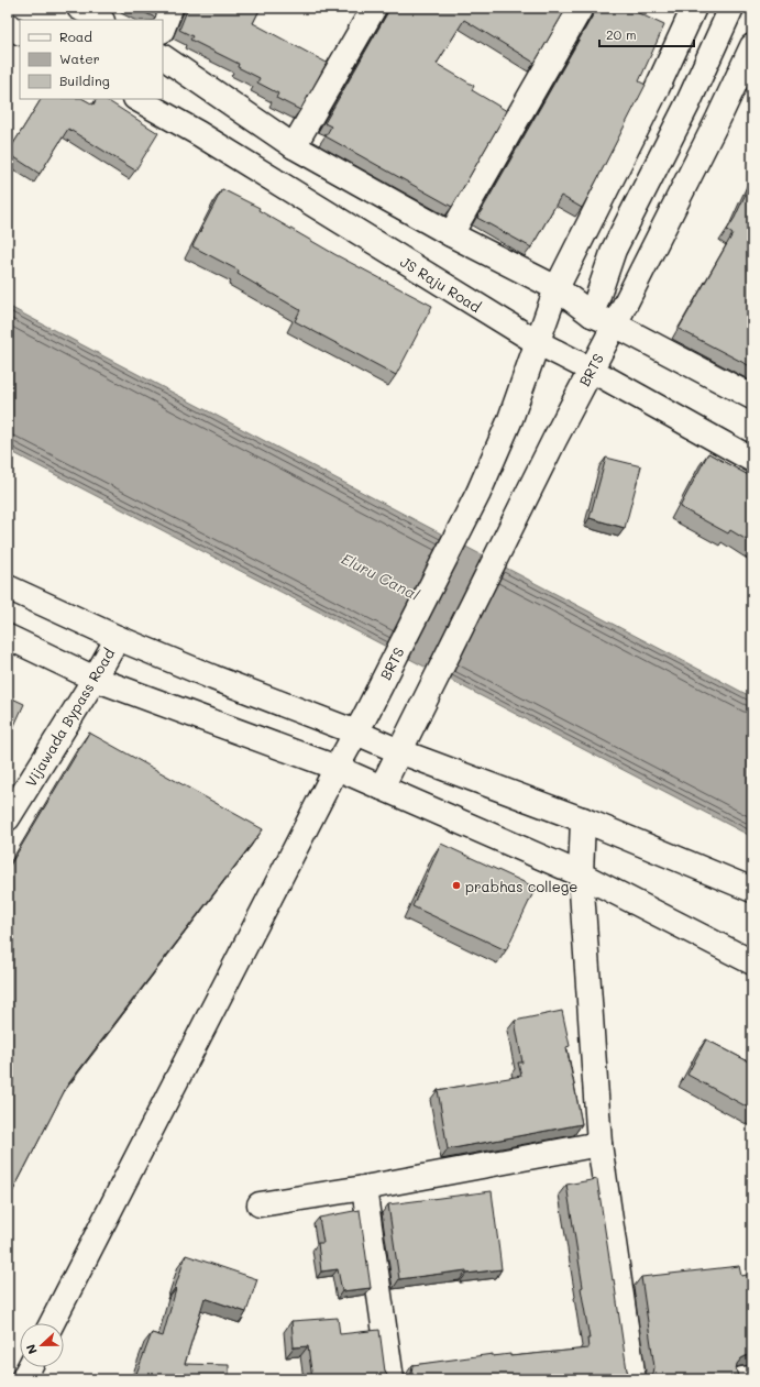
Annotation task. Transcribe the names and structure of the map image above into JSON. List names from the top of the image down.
{
  "streets": {
    "main road": ["JS Raju Road", "BRTS", "Vijawada Bypass Road"]
  },
  "crossings": [
    ["JS Raju Road", "BRTS"]
  ],
  "water": ["Eluru Canal"],
  "places": ["prabhas college"],
  "legend": ["Road", "Water", "Building"],
  "scale_bar": "20 m",
  "north": "left"
}
